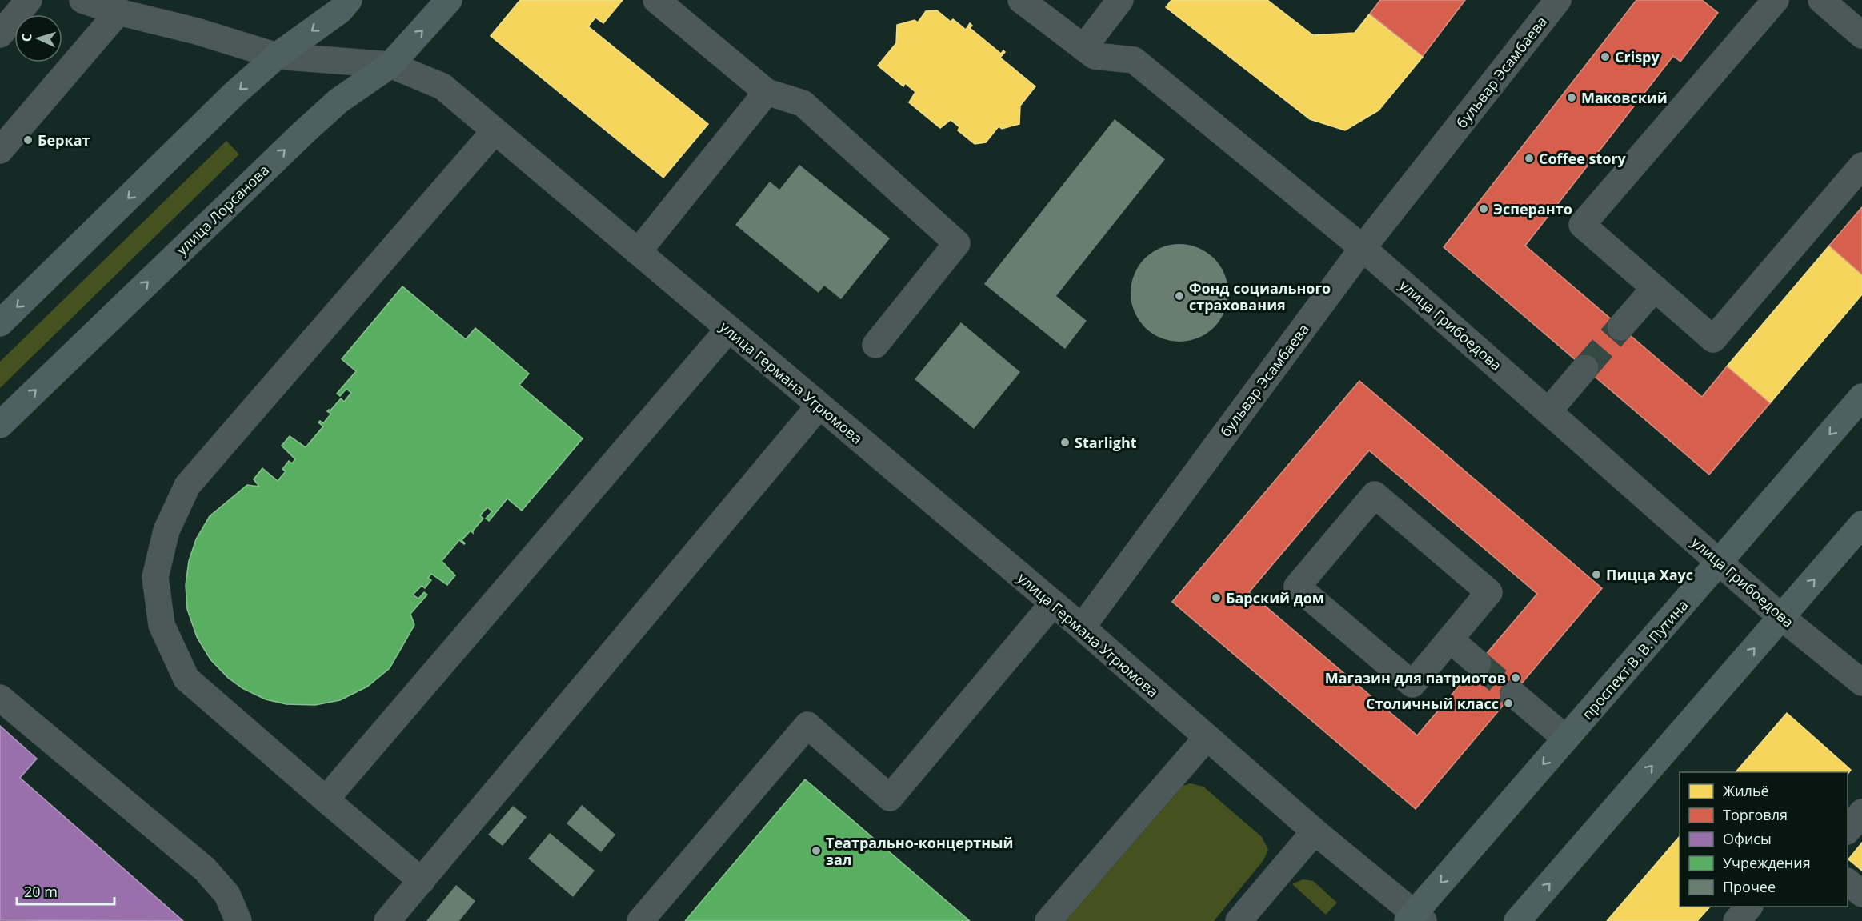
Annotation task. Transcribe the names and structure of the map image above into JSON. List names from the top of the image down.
{
  "streets": {
    "main road": ["улица Лорсанова", "проспект В. В. Путина"],
    "street": ["бульвар Эсамбаева", "улица Грибоедова", "улица Германа Угрюмова"]
  },
  "crossings": [
    ["бульвар Эсамбаева", "улица Грибоедова"],
    ["бульвар Эсамбаева", "улица Германа Угрюмова"],
    ["улица Лорсанова", "улица Германа Угрюмова"],
    ["улица Грибоедова", "проспект В. В. Путина"],
    ["улица Германа Угрюмова", "проспект В. В. Путина"]
  ],
  "places": [
    "Crispy",
    "Маковский",
    "Беркат",
    "Coffee story",
    "Эсперанто",
    "Фонд социального страхования",
    "Starlight",
    "Пицца Хаус",
    "Барский дом",
    "Магазин для патриотов",
    "Столичный класс",
    "Театрально-концертный зал"
  ],
  "legend": [
    "Жильё",
    "Торговля",
    "Офисы",
    "Учреждения",
    "Прочее"
  ],
  "scale_bar": "20 m",
  "north": "left"
}
